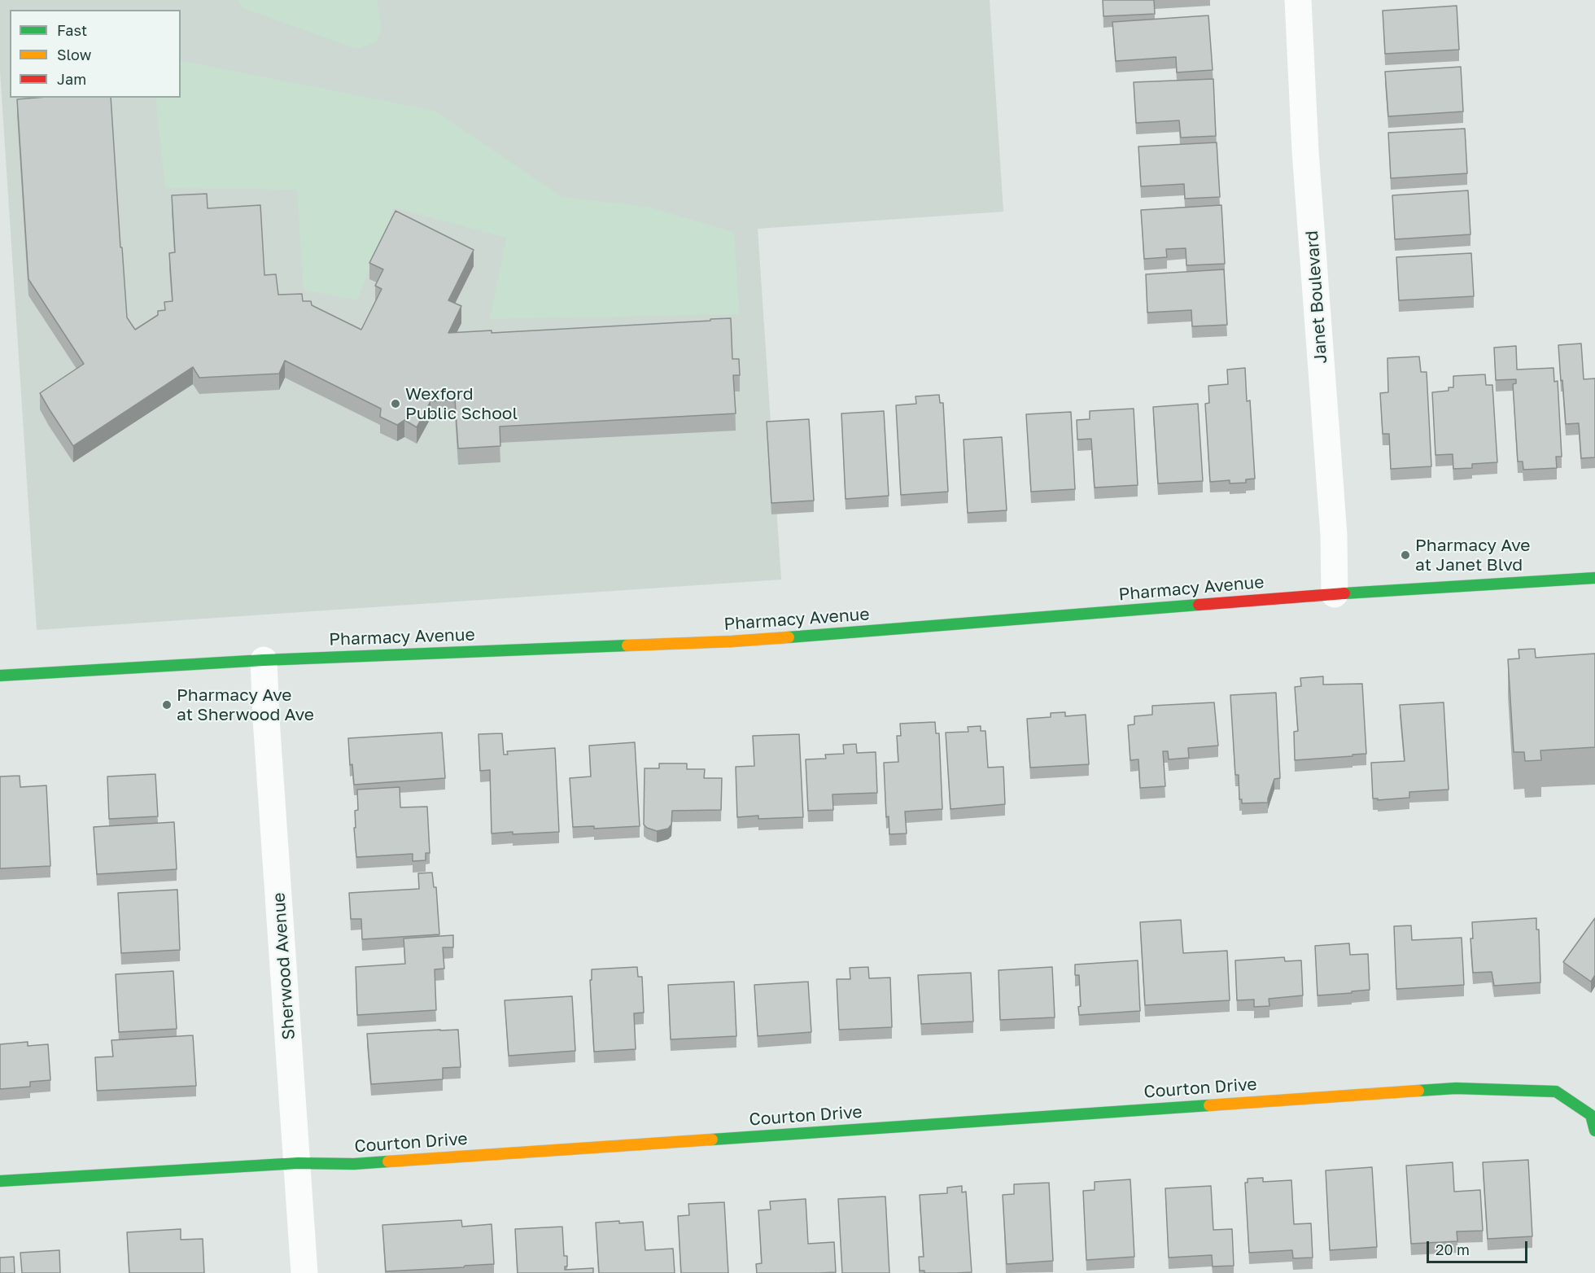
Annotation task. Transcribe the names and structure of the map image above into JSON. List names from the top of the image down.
{
  "streets": {
    "street": [
      "Janet Boulevard",
      "Pharmacy Avenue",
      "Sherwood Avenue",
      "Courton Drive"
    ]
  },
  "crossings": [
    ["Janet Boulevard", "Pharmacy Avenue"],
    ["Pharmacy Avenue", "Sherwood Avenue"],
    ["Sherwood Avenue", "Courton Drive"]
  ],
  "places": ["Wexford Public School", "Pharmacy Ave at Janet Blvd", "Pharmacy Ave at Sherwood Ave"],
  "legend": ["Fast", "Slow", "Jam"],
  "scale_bar": "20 m"
}
